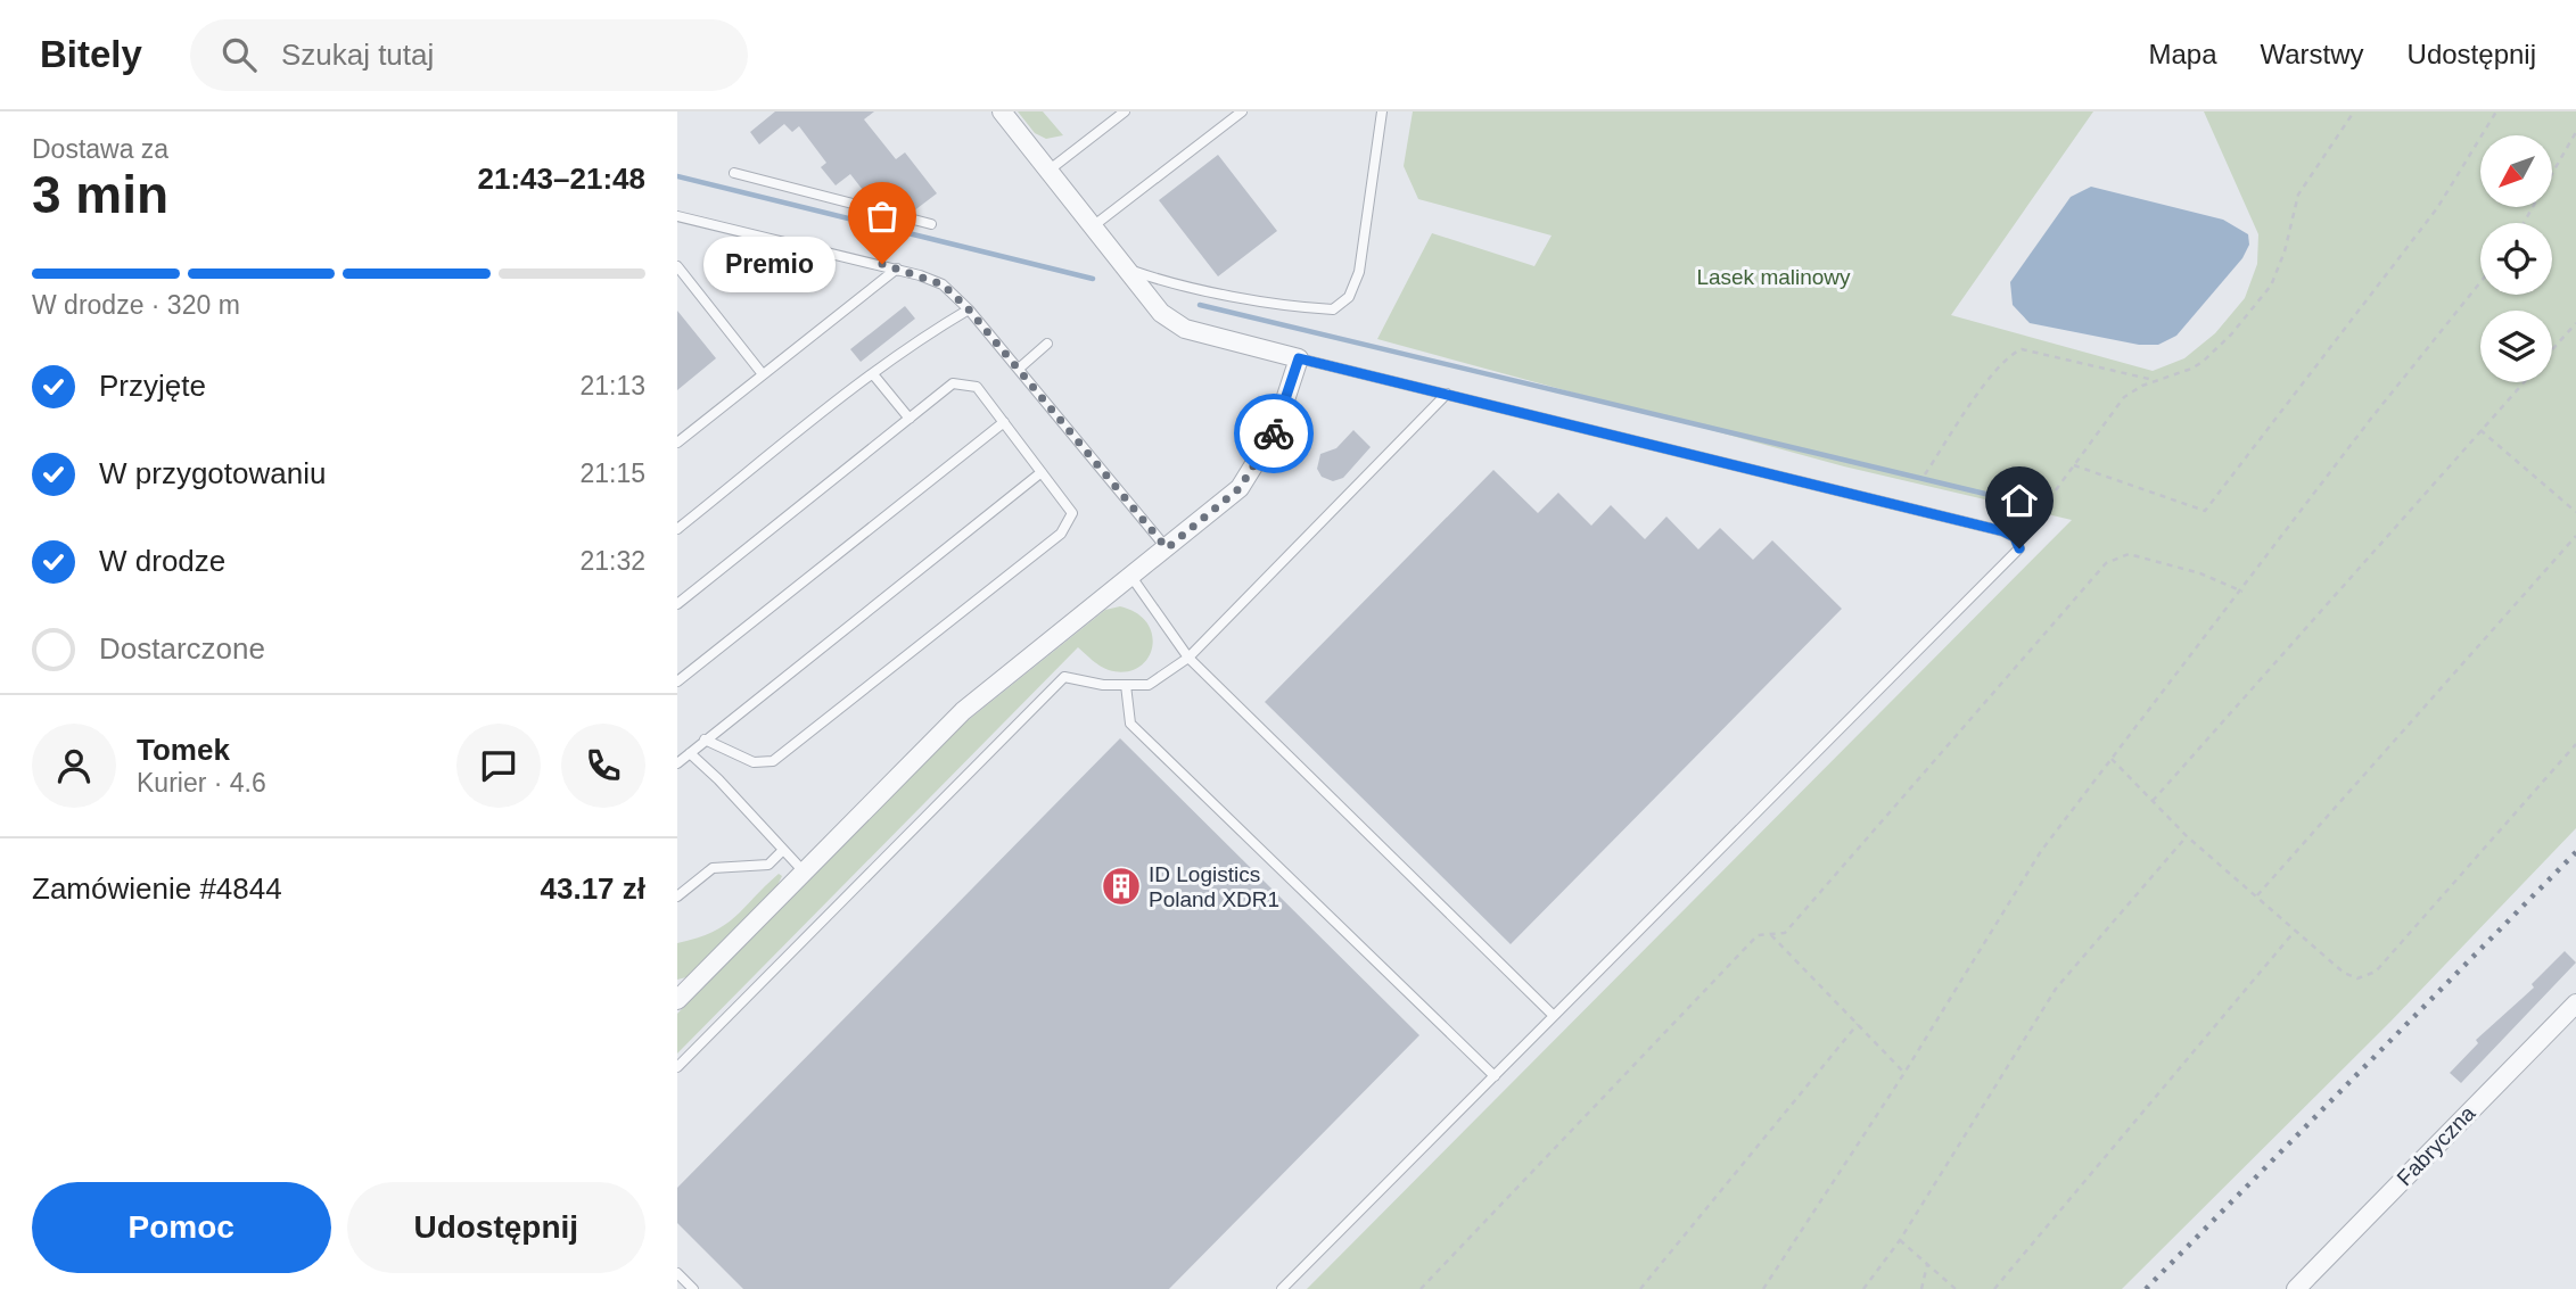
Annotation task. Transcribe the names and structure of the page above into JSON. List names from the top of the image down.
{
  "streets": {
    "street": ["Fabryczna"]
  },
  "parks": ["Lasek malinowy"],
  "places": {
    "other": ["Premio"],
    "building": ["ID Logistics Poland XDR1"]
  },
  "north": "bottom left",
  "page": {
    "header": "Bitely",
    "search": "Szukaj tutaj",
    "nav": ["Mapa", "Warstwy", "Udostępnij"],
    "heading": ["3 min", "Dostawa za", "21:43–21:48"],
    "panel": [
      "Tomek",
      "Kurier · 4.6",
      "Zamówienie #4844",
      "43.17 zł"
    ],
    "bubble": "Premio",
    "bar": "W drodze · 320 m",
    "list": [
      ["Przyjęte", "21:13"],
      ["W przygotowaniu", "21:15"],
      ["W drodze", "21:32"],
      "Dostarczone"
    ],
    "buttons": ["Pomoc", "Udostępnij"]
  }
}
